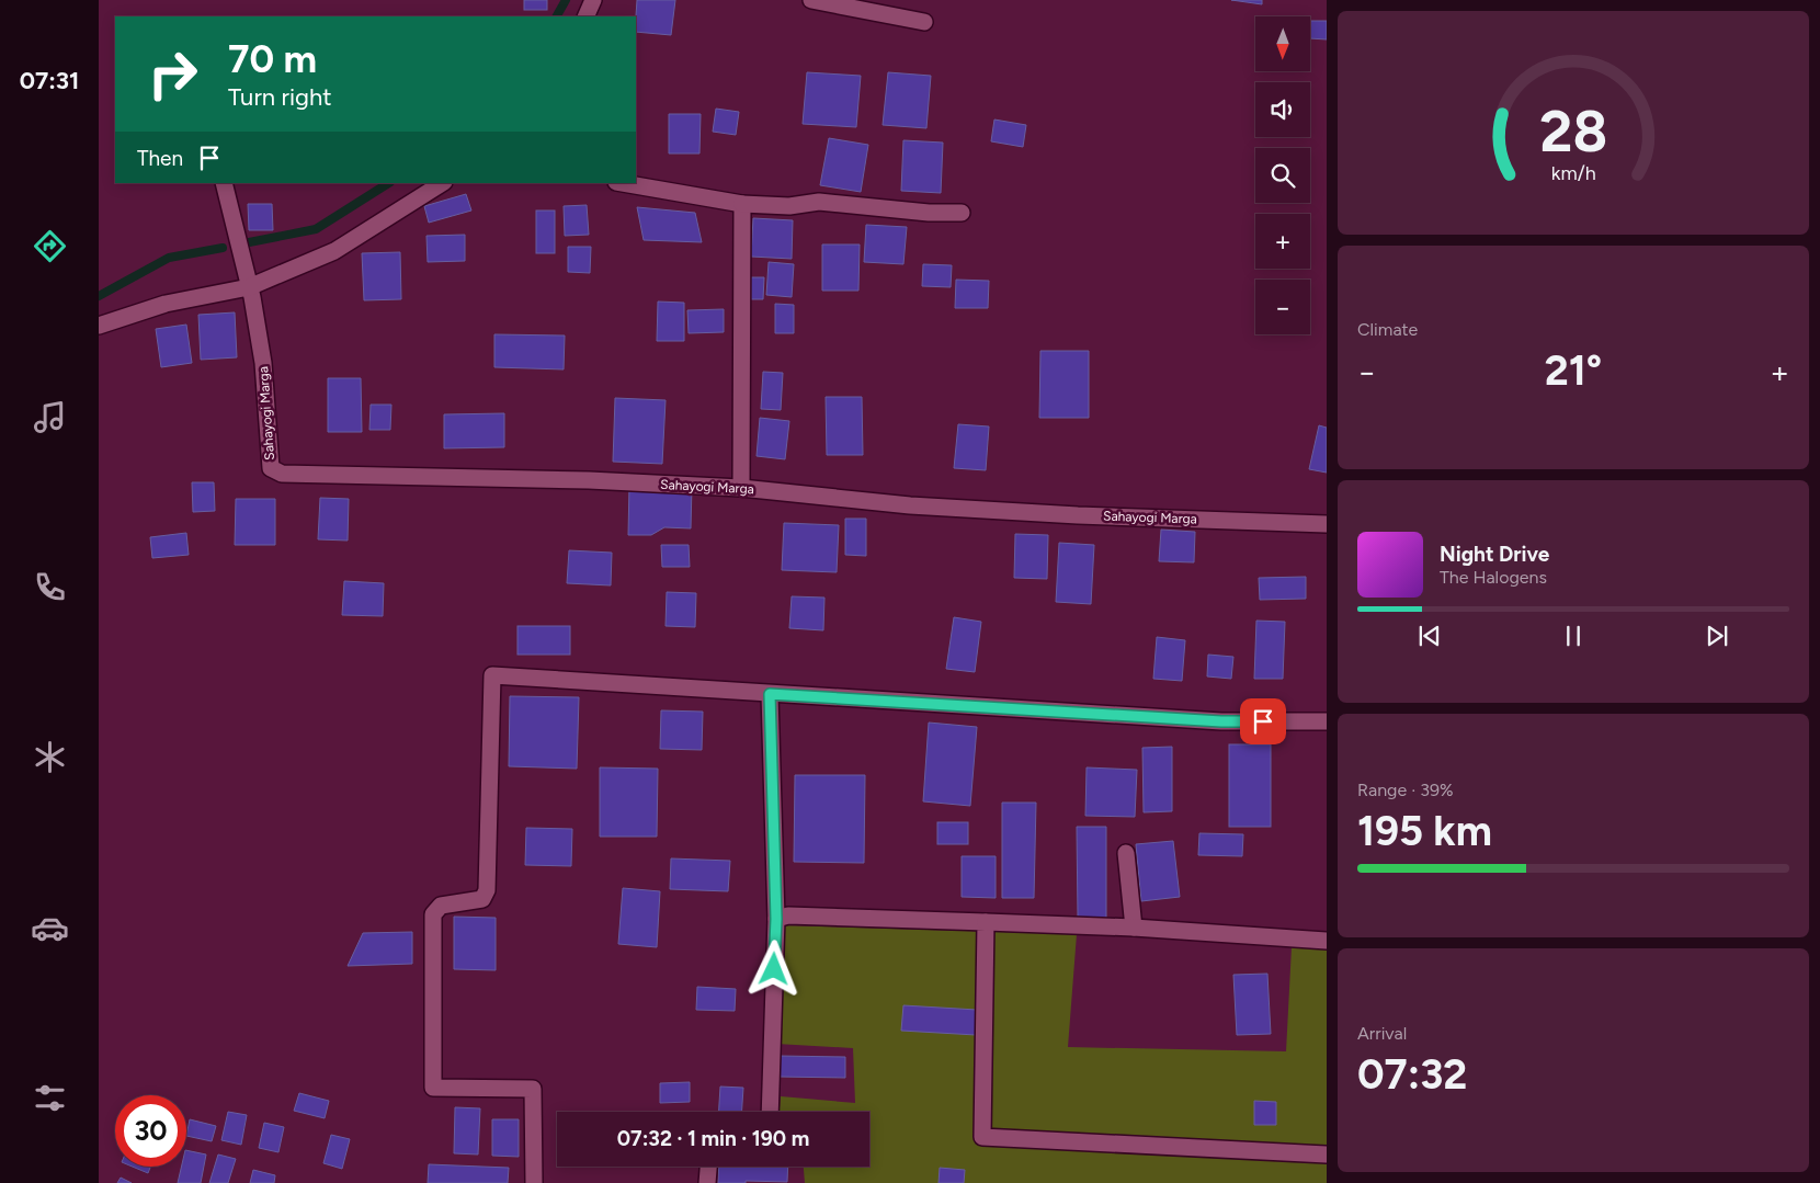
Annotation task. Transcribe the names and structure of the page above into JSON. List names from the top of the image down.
{
  "streets": {
    "street": ["Sahayogi Marga"]
  },
  "north": "bottom",
  "page": {
    "tabs": "07:31",
    "map_buttons": ["+", "−"],
    "turn": ["70 m", "Turn right"],
    "then": "Then",
    "tile": [
      "Climate",
      ["Range · 39%", "195 km"],
      ["Arrival", "07:32"]
    ],
    "heat": ["−", "21°", "+"],
    "song": ["Night Drive", "The Halogens"],
    "limit": "30",
    "trip": "07:32 · 1 min · 190 m",
    "gauge": ["28", "km/h"]
  }
}
